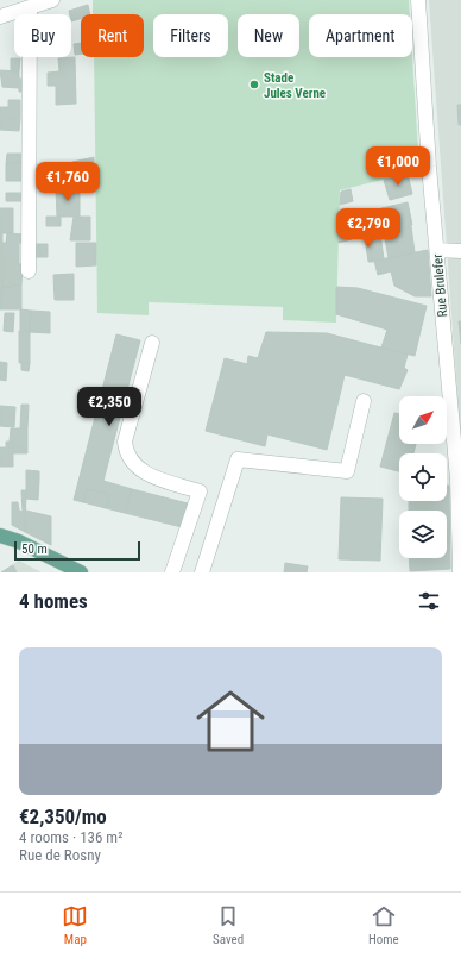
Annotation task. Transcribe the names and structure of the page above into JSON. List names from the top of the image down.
{
  "streets": {
    "street": ["Rue Brulefer"]
  },
  "places": ["Stade Jules Verne"],
  "scale_bar": "50 m",
  "north": "top right",
  "page": {
    "chip": [
      "Buy",
      "Rent",
      "Filters",
      "New",
      "Apartment"
    ],
    "price": [
      "€1,000",
      "€1,760",
      "€2,790",
      "€2,350"
    ],
    "scale": "50 m",
    "heading": "4 homes",
    "list": [
      {
        "name": "€2,350/mo",
        "note": "4 rooms · 136 m² · Rue de Rosny"
      }
    ],
    "tabs": ["Map", "Saved", "Home"]
  }
}
